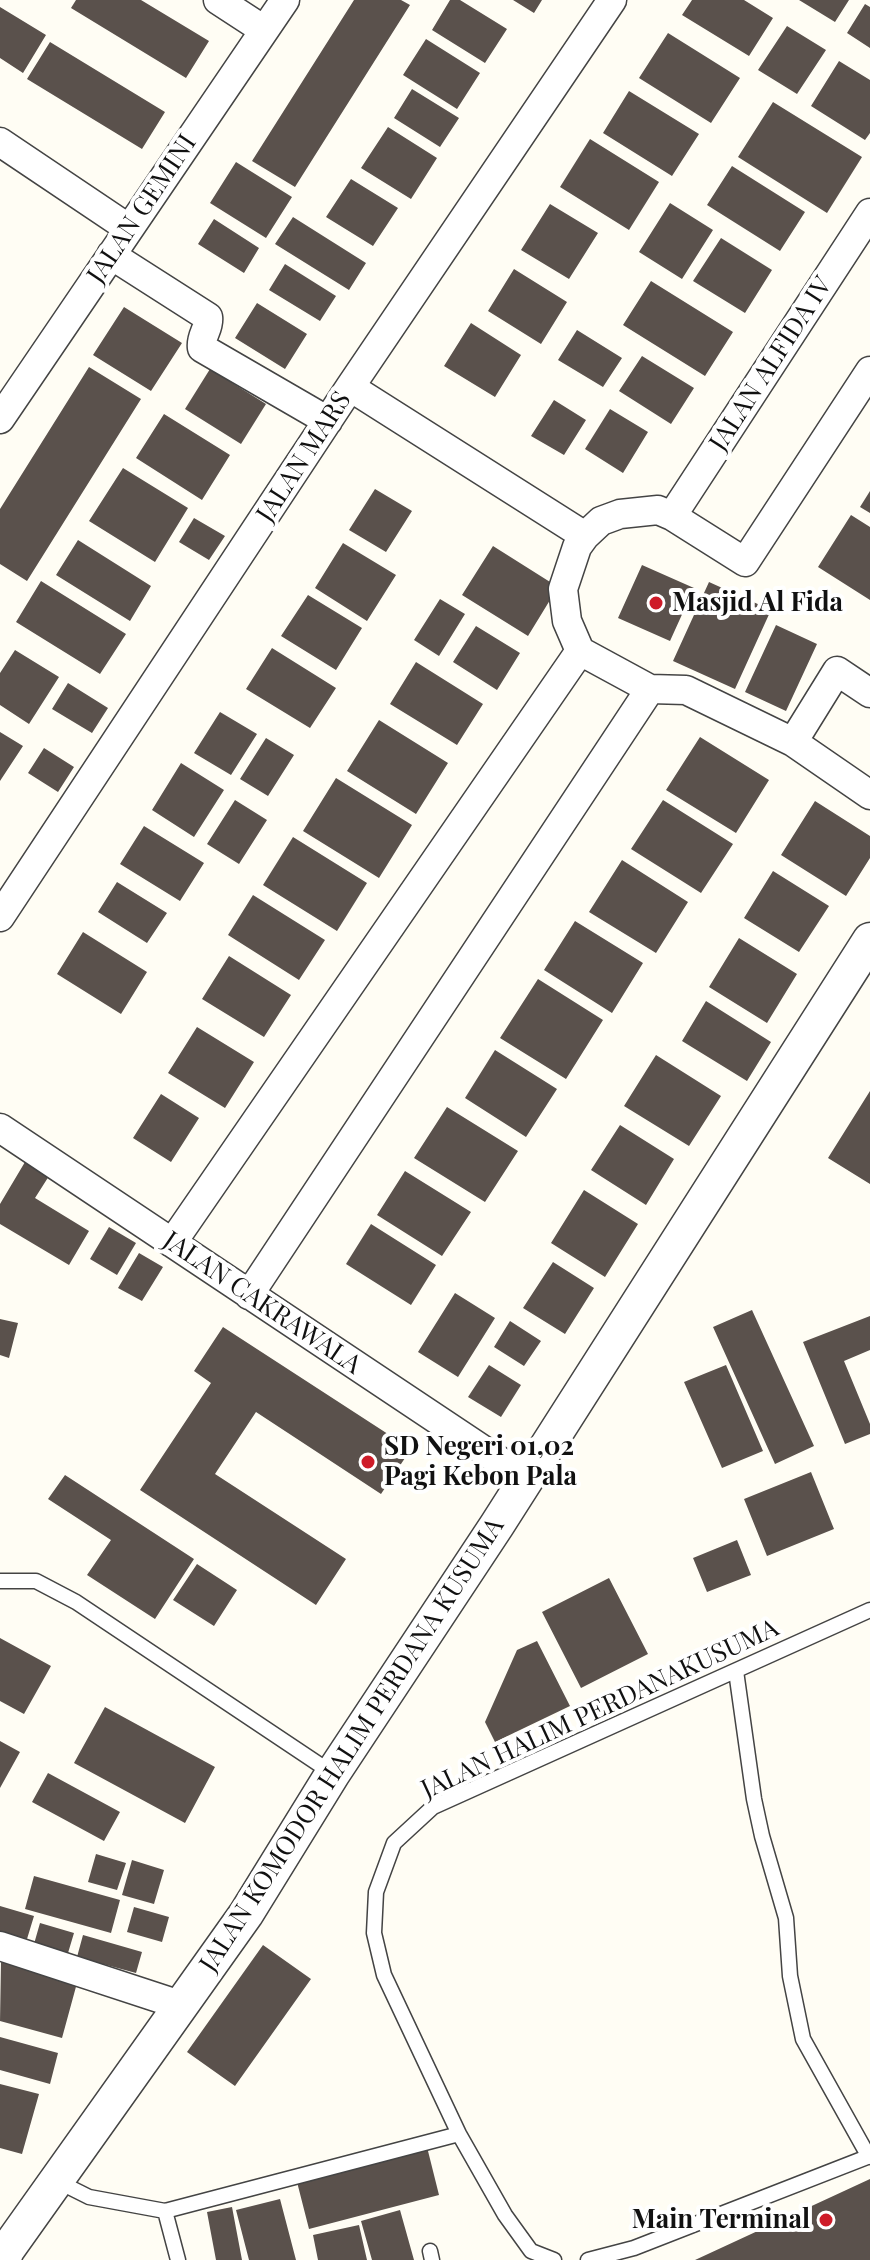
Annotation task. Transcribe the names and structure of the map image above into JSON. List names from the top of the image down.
{
  "streets": {
    "street": [
      "JALAN GEMINI",
      "JALAN ALFIDA IV",
      "JALAN MARS",
      "JALAN CAKRAWALA",
      "JALAN KOMODOR HALIM PERDANA KUSUMA"
    ],
    "lane": ["JALAN HALIM PERDANAKUSUMA"]
  },
  "crossings": [
    ["JALAN CAKRAWALA", "JALAN KOMODOR HALIM PERDANA KUSUMA"]
  ],
  "places": ["Masjid Al Fida", "SD Negeri 01,02 Pagi Kebon Pala", "Main Terminal"]
}
